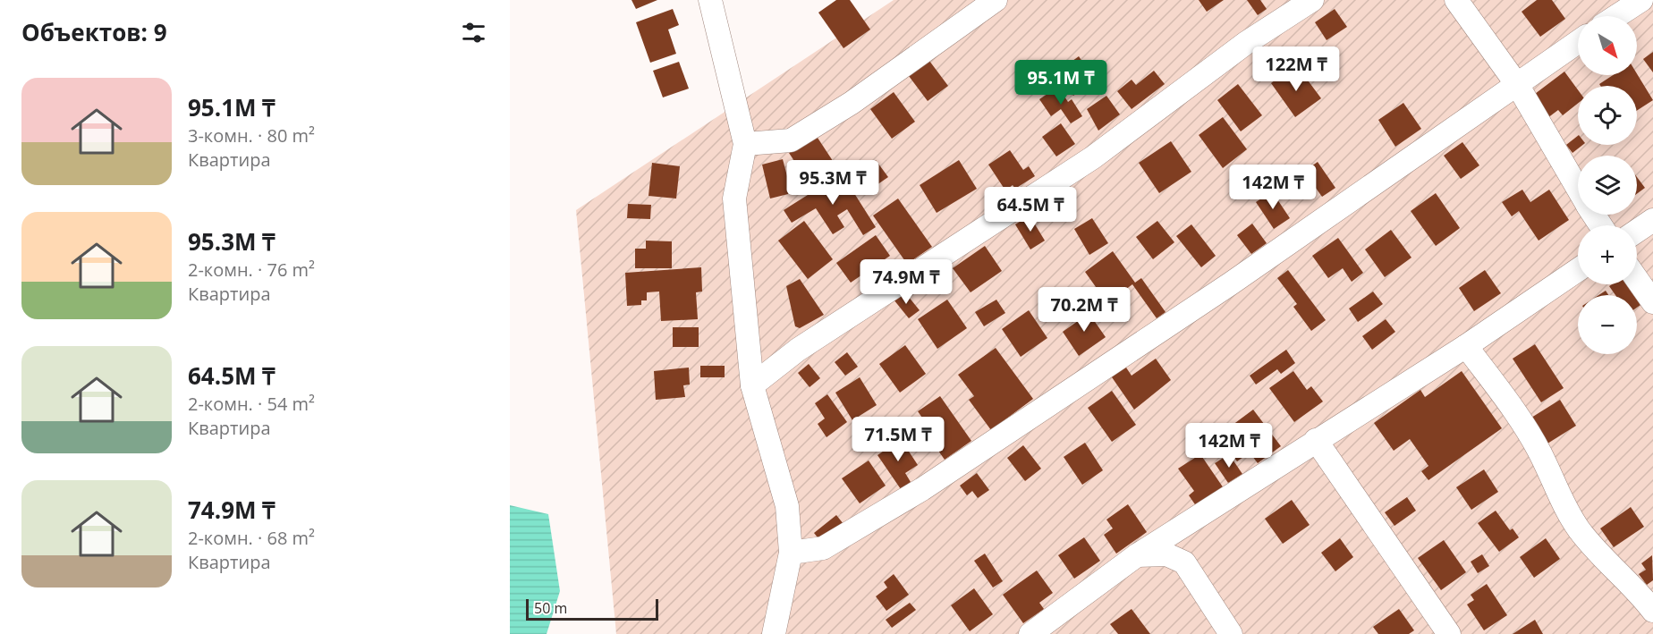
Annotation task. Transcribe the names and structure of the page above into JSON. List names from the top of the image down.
{
  "scale_bar": "50 m",
  "north": "bottom right",
  "page": {
    "heading": "Объектов: 9",
    "map_buttons": ["+", "−"],
    "price": [
      "122M ₸",
      "95.1M ₸",
      "95.3M ₸",
      "142M ₸",
      "64.5M ₸",
      "74.9M ₸",
      "70.2M ₸",
      "71.5M ₸",
      "142M ₸"
    ],
    "list": [
      {
        "name": "95.1M ₸",
        "note": "3-комн. · 80 m² · Квартира"
      },
      {
        "name": "95.3M ₸",
        "note": "2-комн. · 76 m² · Квартира"
      },
      {
        "name": "64.5M ₸",
        "note": "2-комн. · 54 m² · Квартира"
      },
      {
        "name": "74.9M ₸",
        "note": "2-комн. · 68 m² · Квартира"
      }
    ],
    "scale": "50 m"
  }
}
